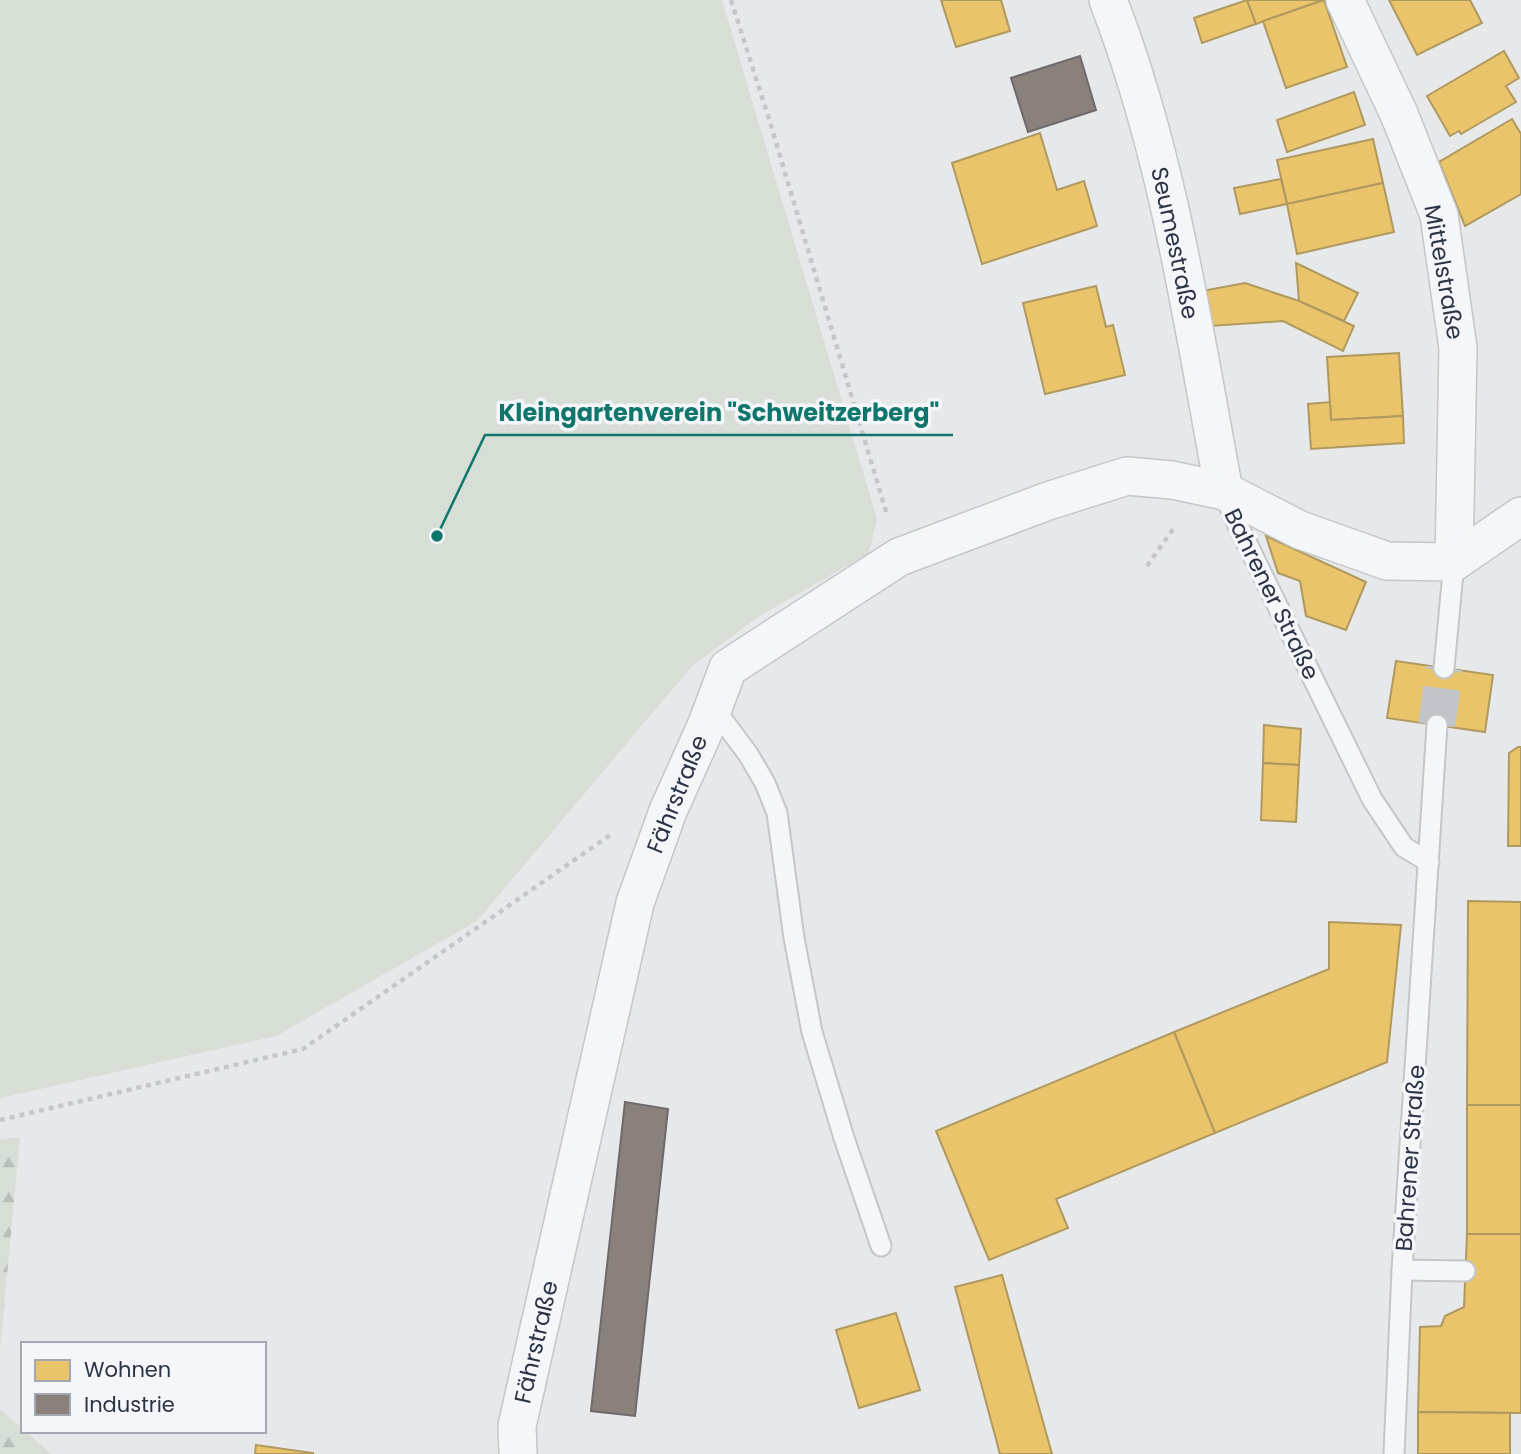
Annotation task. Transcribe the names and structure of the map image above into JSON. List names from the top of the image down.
{
  "streets": {
    "street": [
      "Seumestraße",
      "Mittelstraße",
      "Bahrener Straße",
      "Fährstraße"
    ]
  },
  "crossings": [
    ["Seumestraße", "Bahrener Straße"],
    ["Seumestraße", "Fährstraße"],
    ["Mittelstraße", "Bahrener Straße"],
    ["Bahrener Straße", "Fährstraße"]
  ],
  "places": ["Kleingartenverein \"Schweitzerberg\""],
  "legend": ["Wohnen", "Industrie"]
}
